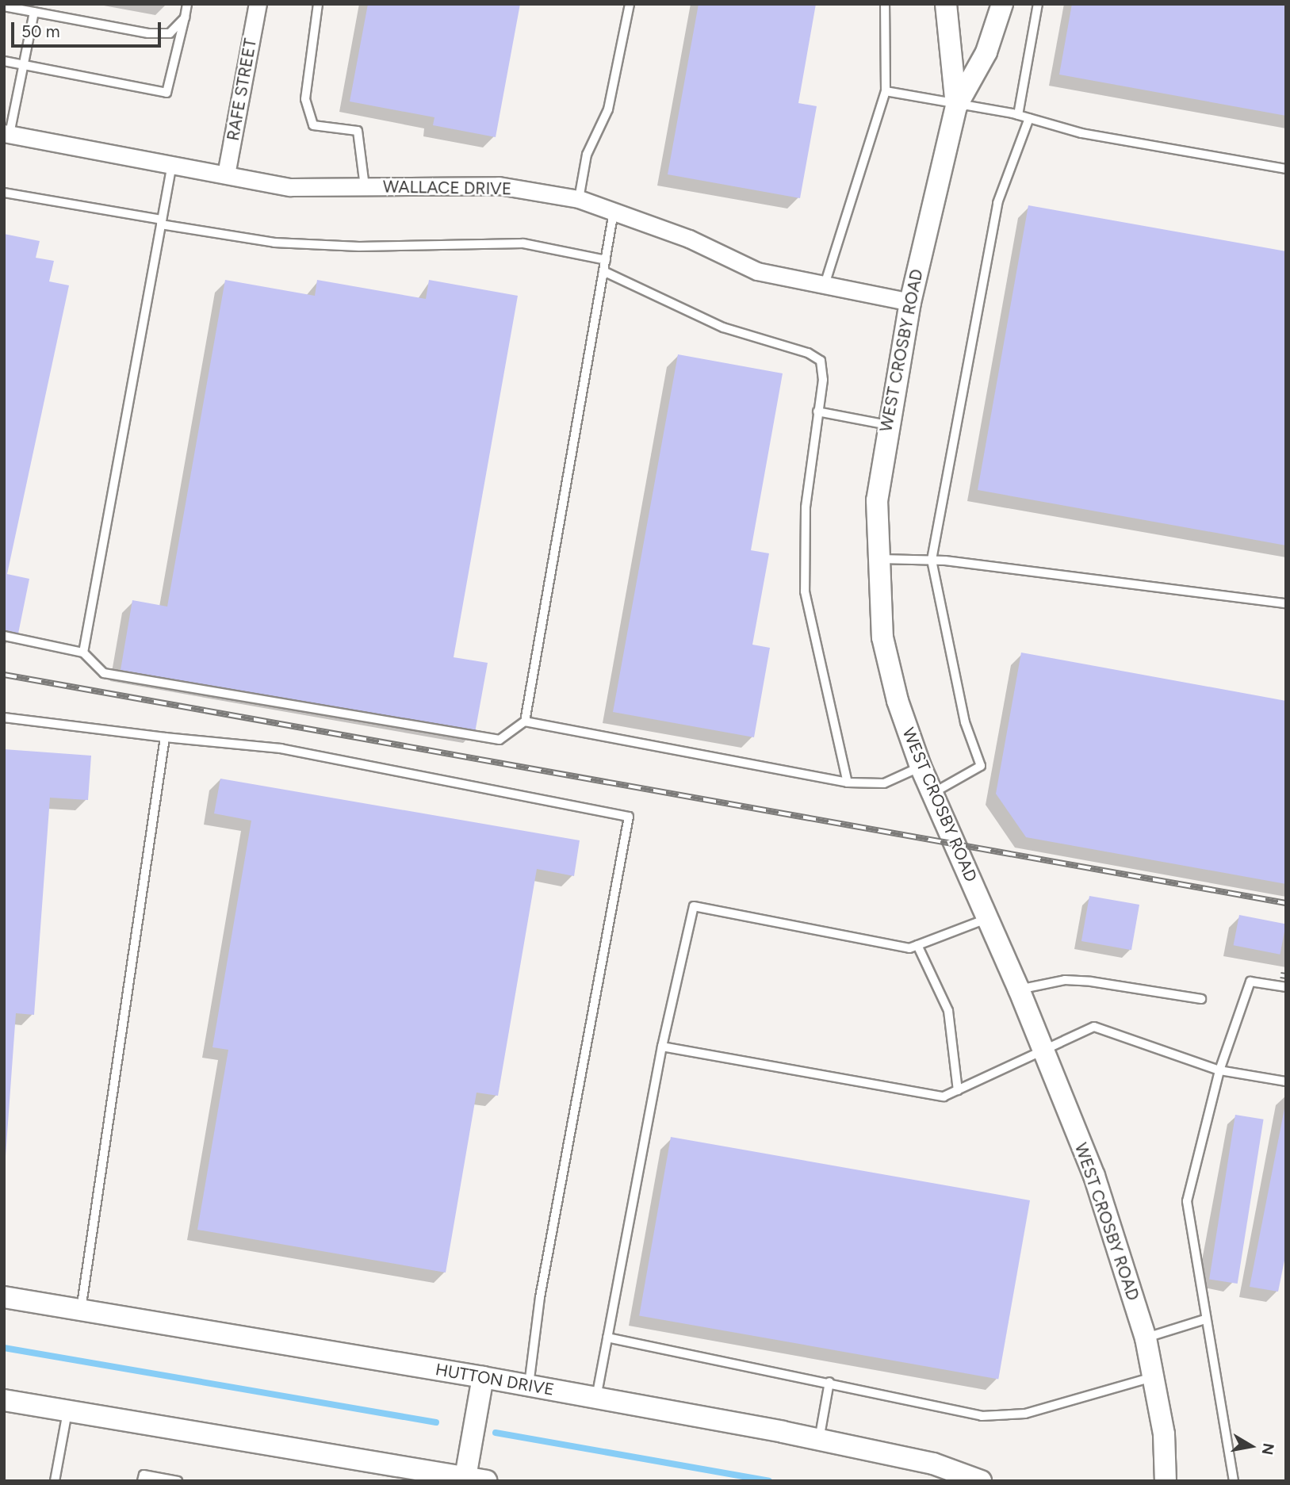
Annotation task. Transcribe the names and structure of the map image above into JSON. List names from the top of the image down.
{
  "streets": {
    "street": [
      "RAFE STREET",
      "WALLACE DRIVE",
      "WEST CROSBY ROAD",
      "HUTTON DRIVE"
    ]
  },
  "crossings": [
    ["RAFE STREET", "WALLACE DRIVE"],
    ["WALLACE DRIVE", "WEST CROSBY ROAD"]
  ],
  "scale_bar": "50 m",
  "north": "right"
}
